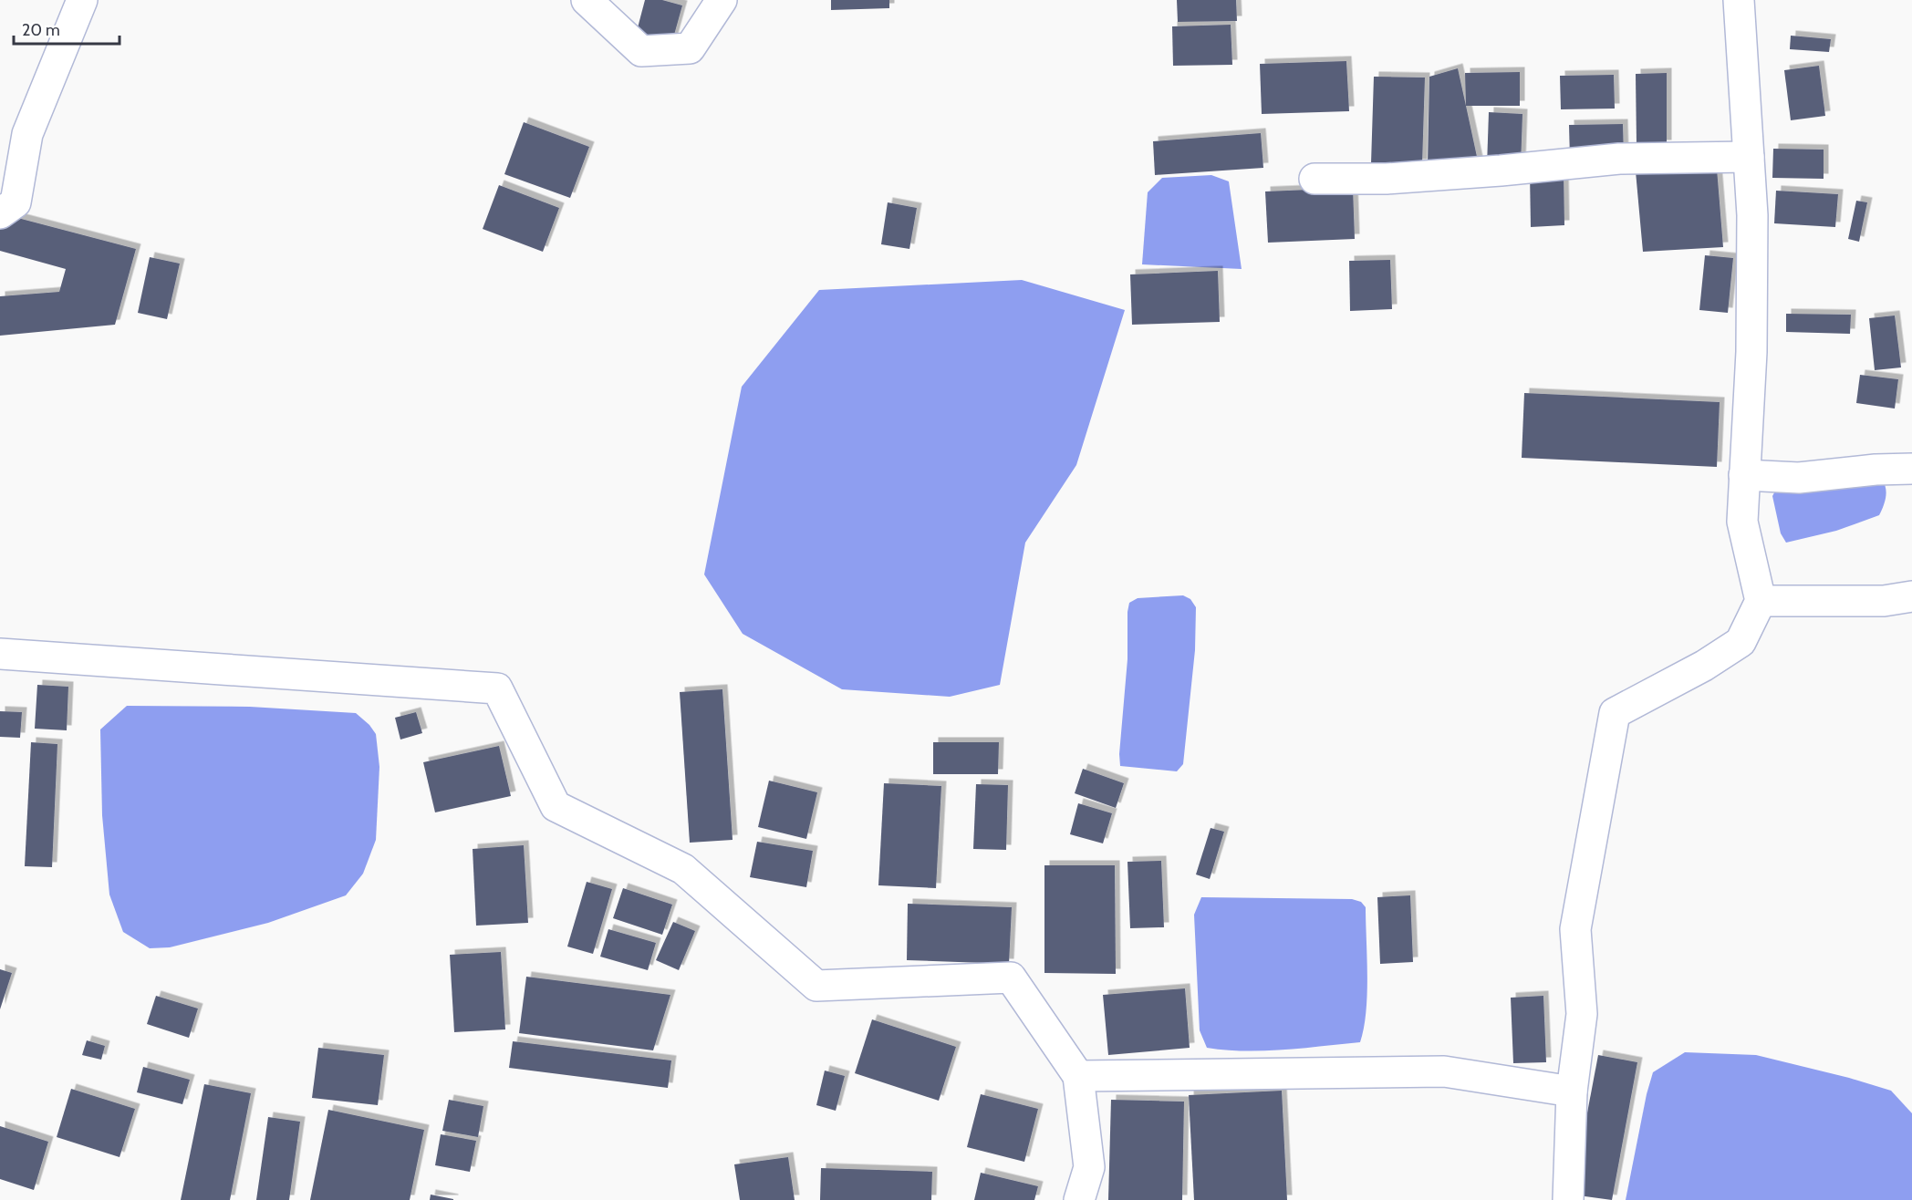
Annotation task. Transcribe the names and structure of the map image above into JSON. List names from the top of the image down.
{
  "scale_bar": "20 m"
}
